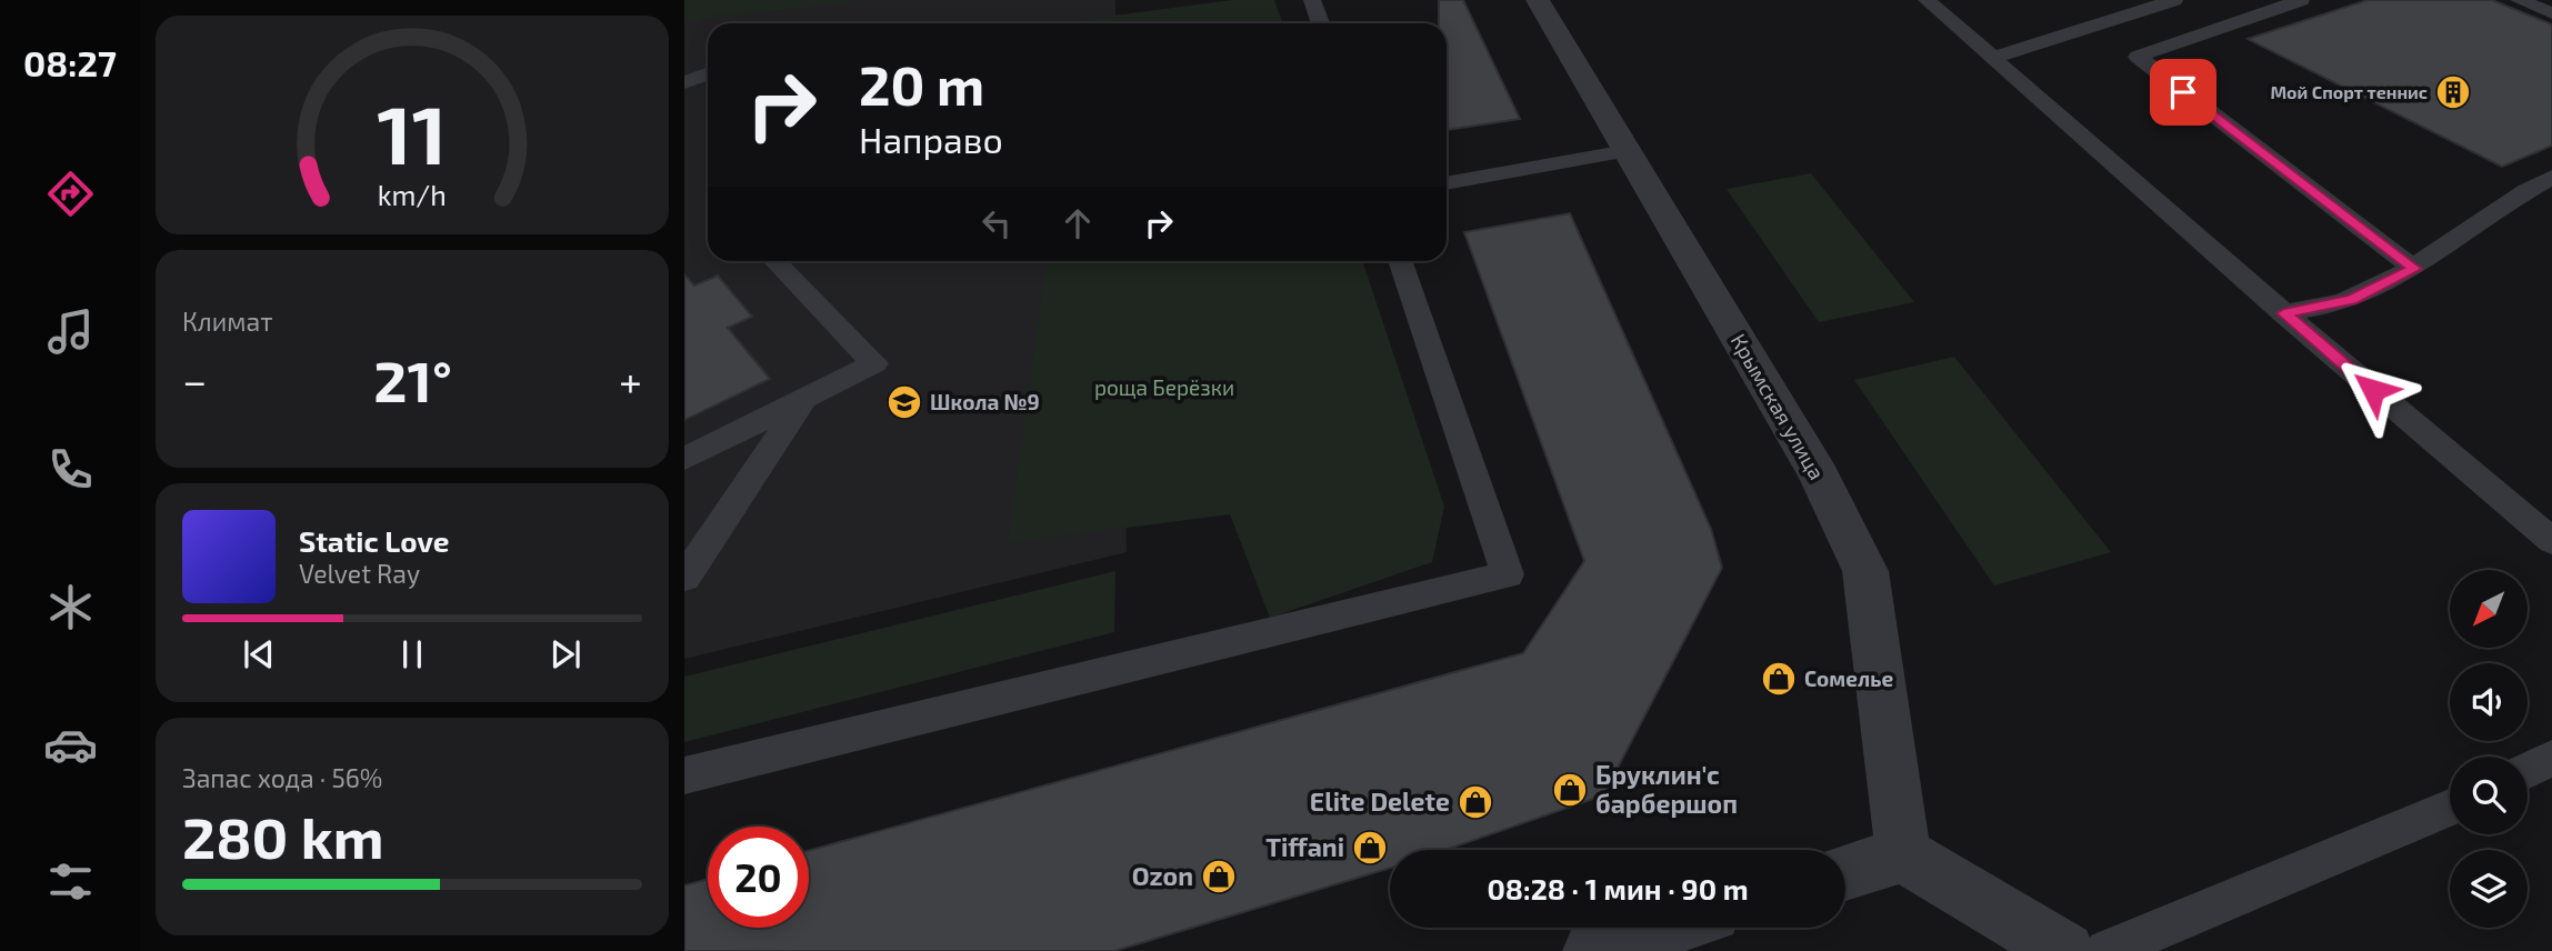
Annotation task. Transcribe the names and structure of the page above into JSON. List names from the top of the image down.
{
  "streets": {
    "street": ["Крымская улица"]
  },
  "parks": ["роща Берёзки"],
  "places": {
    "building": ["Мой Спорт теннис"],
    "school or university": ["Школа №9"],
    "shop": [
      "Сомелье",
      "Бруклин'с барбершоп",
      "Elite Delete",
      "Tiffani",
      "Ozon"
    ]
  },
  "north": "bottom left",
  "page": {
    "tabs": "08:27",
    "turn": ["20 m", "Направо"],
    "tile": [
      "Климат",
      ["Запас хода · 56%", "280 km"]
    ],
    "heat": ["−", "21°", "+"],
    "song": ["Static Love", "Velvet Ray"],
    "limit": "20",
    "trip": "08:28 · 1 мин · 90 m",
    "gauge": ["11", "km/h"]
  }
}
